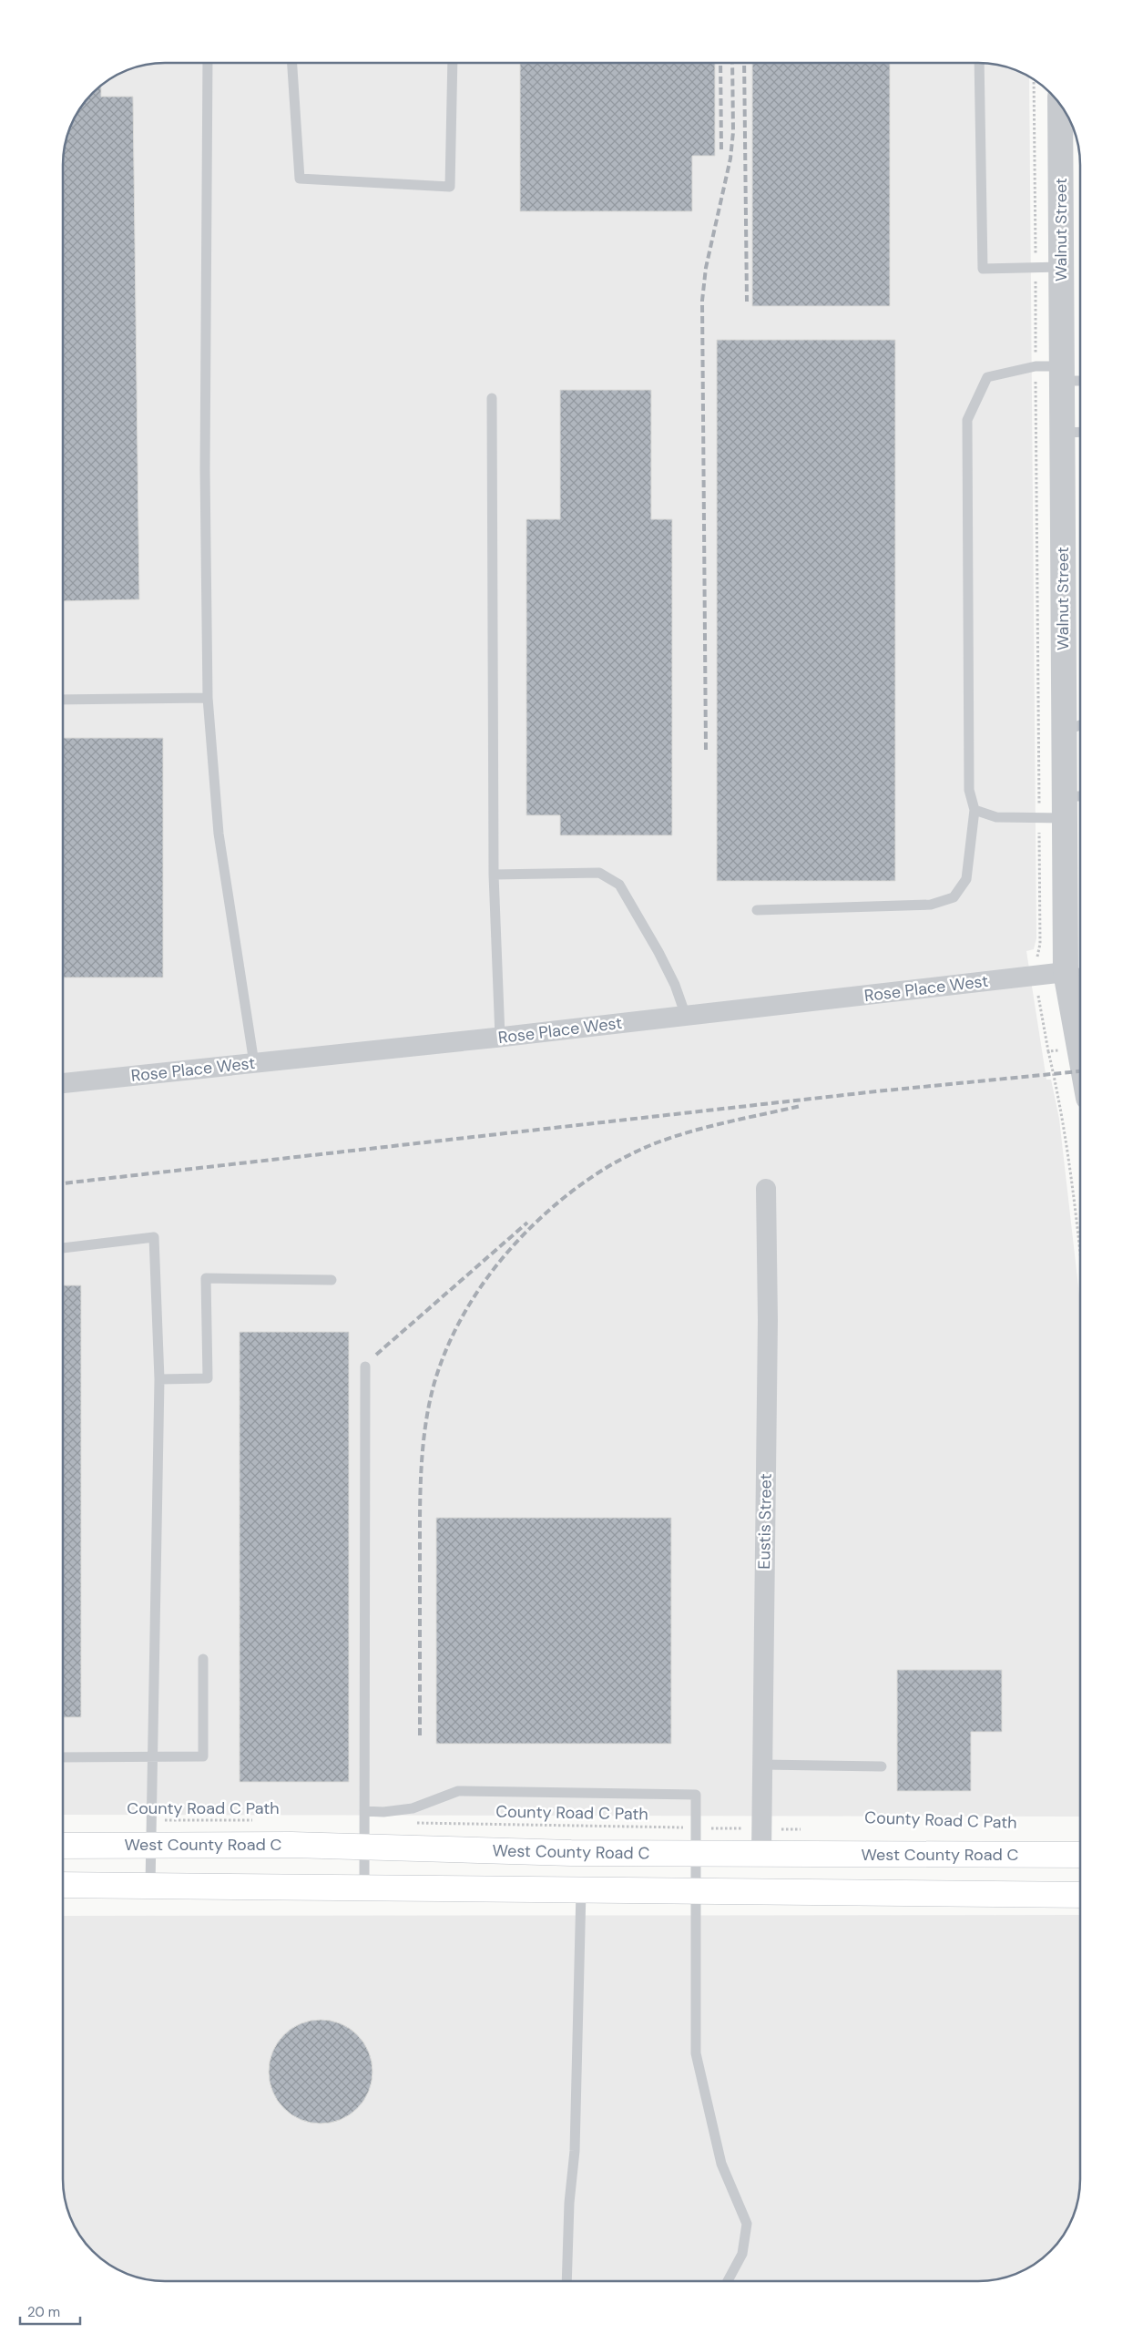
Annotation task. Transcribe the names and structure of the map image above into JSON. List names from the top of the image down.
{
  "streets": {
    "main road": ["West County Road C"],
    "street": ["Walnut Street", "Rose Place West", "Eustis Street"],
    "path": ["County Road C Path"]
  },
  "crossings": [
    ["Walnut Street", "Rose Place West"],
    ["Eustis Street", "County Road C Path"],
    ["Eustis Street", "West County Road C"]
  ],
  "scale_bar": "20 m"
}
